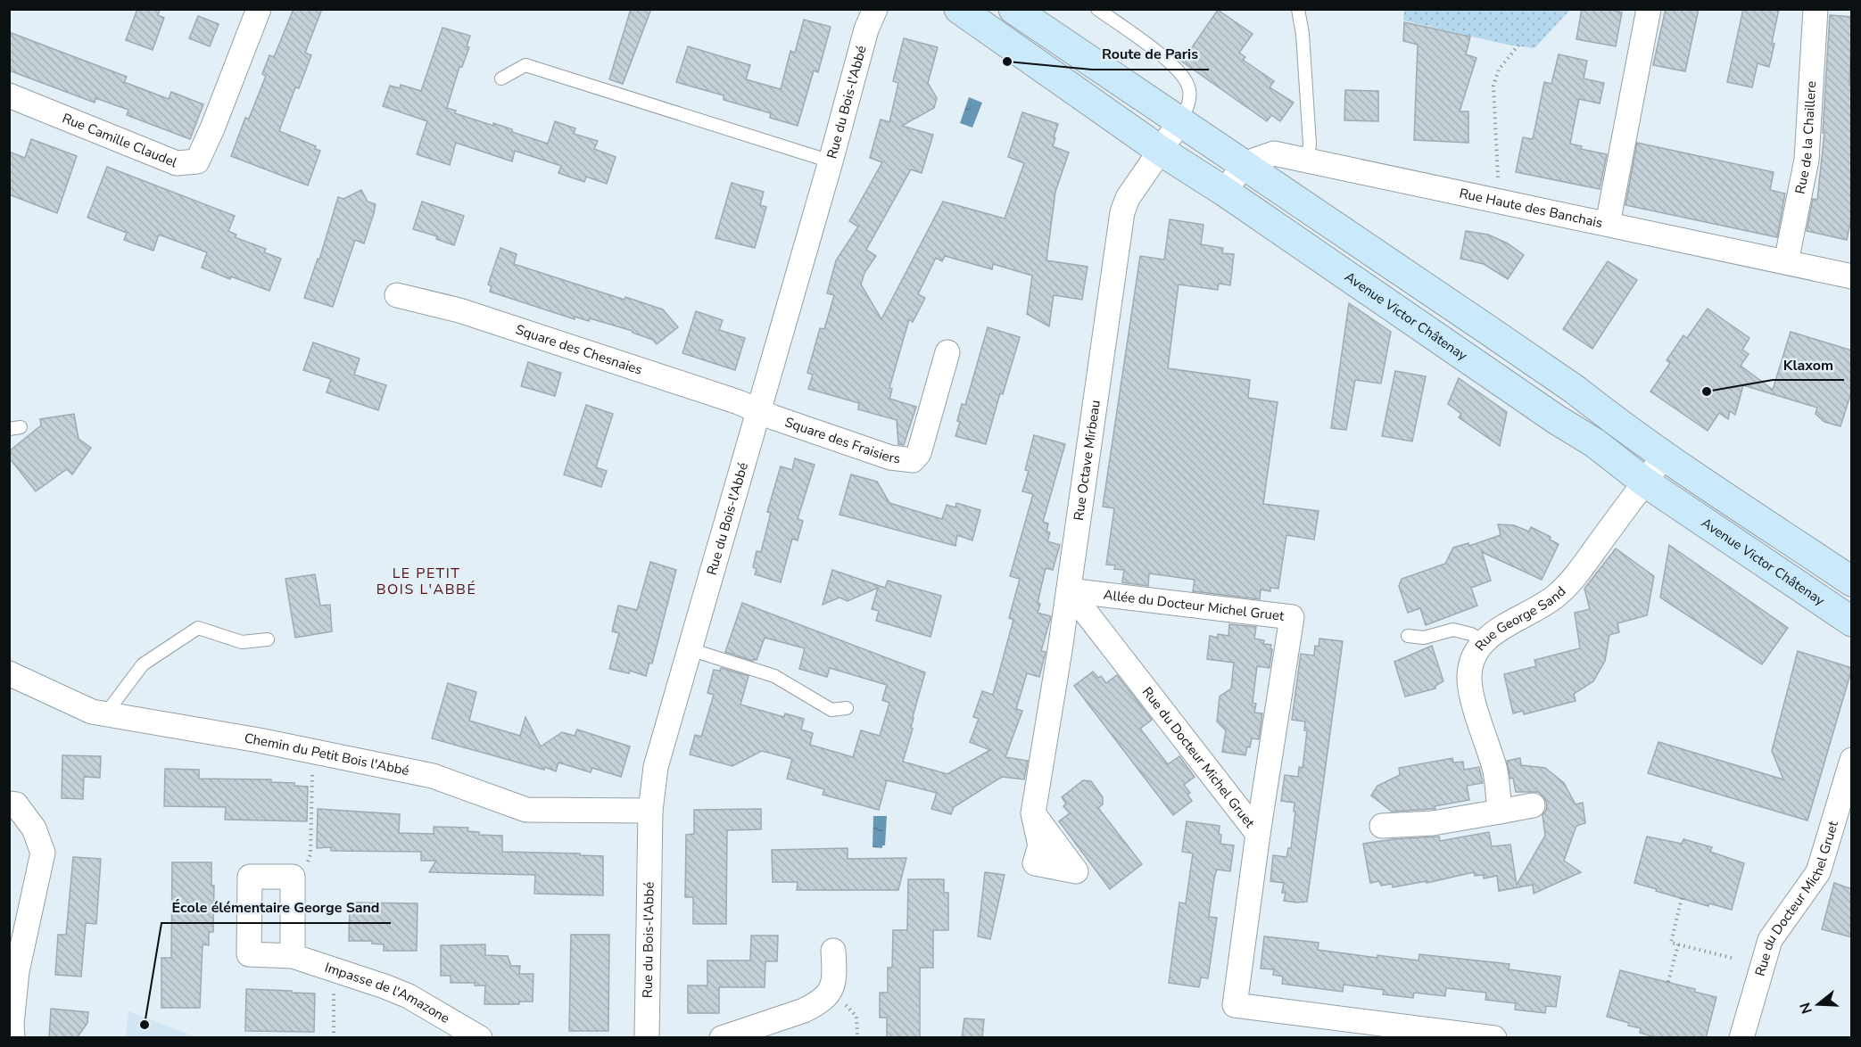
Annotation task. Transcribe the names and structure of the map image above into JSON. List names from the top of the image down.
{
  "streets": {
    "main road": ["Avenue Victor Châtenay"],
    "street": [
      "Rue du Bois-l'Abbé",
      "Rue de la Chaillere",
      "Rue Camille Claudel",
      "Rue Haute des Banchais",
      "Square des Chesnaies",
      "Square des Fraisiers",
      "Rue Octave Mirbeau",
      "Allée du Docteur Michel Gruet",
      "Rue George Sand",
      "Chemin du Petit Bois l'Abbé",
      "Rue du Docteur Michel Gruet",
      "Impasse de l'Amazone"
    ]
  },
  "crossings": [
    ["Rue du Bois-l'Abbé", "Square des Chesnaies"],
    ["Rue du Bois-l'Abbé", "Square des Fraisiers"],
    ["Rue du Bois-l'Abbé", "Chemin du Petit Bois l'Abbé"],
    ["Rue de la Chaillere", "Rue Haute des Banchais"],
    ["Avenue Victor Châtenay", "Rue Octave Mirbeau"],
    ["Avenue Victor Châtenay", "Rue George Sand"],
    ["Square des Chesnaies", "Square des Fraisiers"],
    ["Rue Octave Mirbeau", "Allée du Docteur Michel Gruet"],
    ["Rue Octave Mirbeau", "Rue du Docteur Michel Gruet"],
    ["Allée du Docteur Michel Gruet", "Rue du Docteur Michel Gruet"]
  ],
  "districts": ["LE PETIT BOIS L'ABBÉ"],
  "places": ["Route de Paris", "Klaxom", "École élémentaire George Sand"],
  "north": "left"
}
